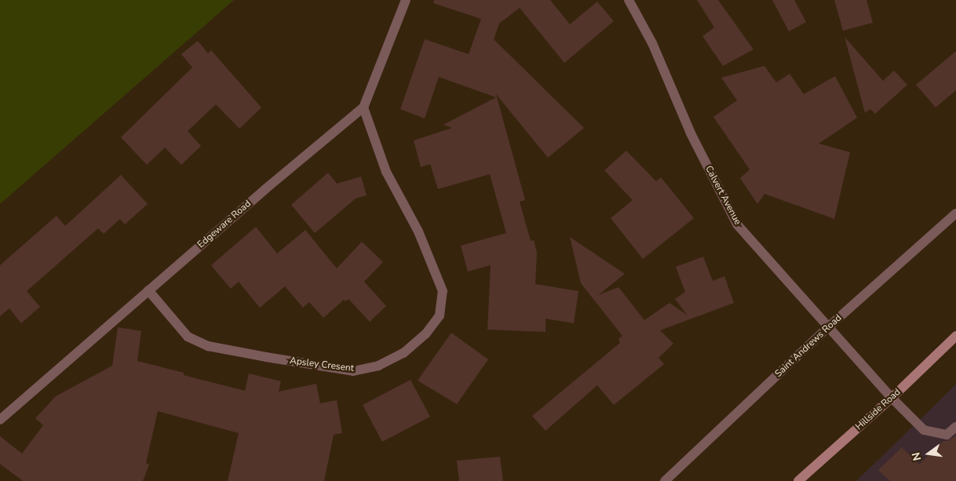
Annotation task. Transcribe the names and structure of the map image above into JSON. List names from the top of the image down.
{
  "streets": {
    "street": [
      "Calvert Avenue",
      "Edgeware Road",
      "Saint Andrews Road",
      "Apsley Cresent",
      "Hillside Road"
    ]
  },
  "crossings": [
    ["Calvert Avenue", "Saint Andrews Road"],
    ["Calvert Avenue", "Hillside Road"],
    ["Edgeware Road", "Apsley Cresent"]
  ],
  "north": "left"
}
